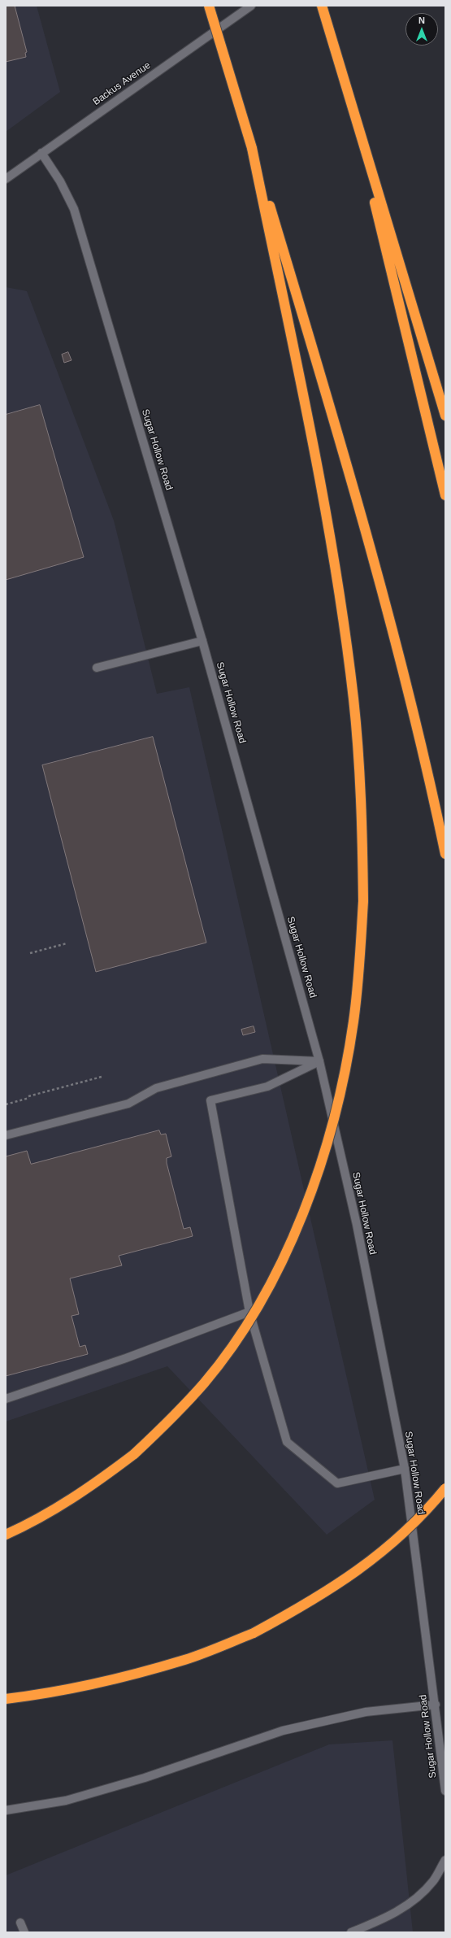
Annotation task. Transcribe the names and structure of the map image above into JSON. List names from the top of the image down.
{
  "streets": {
    "street": ["Backus Avenue", "Sugar Hollow Road"]
  },
  "crossings": [
    ["Backus Avenue", "Sugar Hollow Road"]
  ],
  "north": "top"
}
